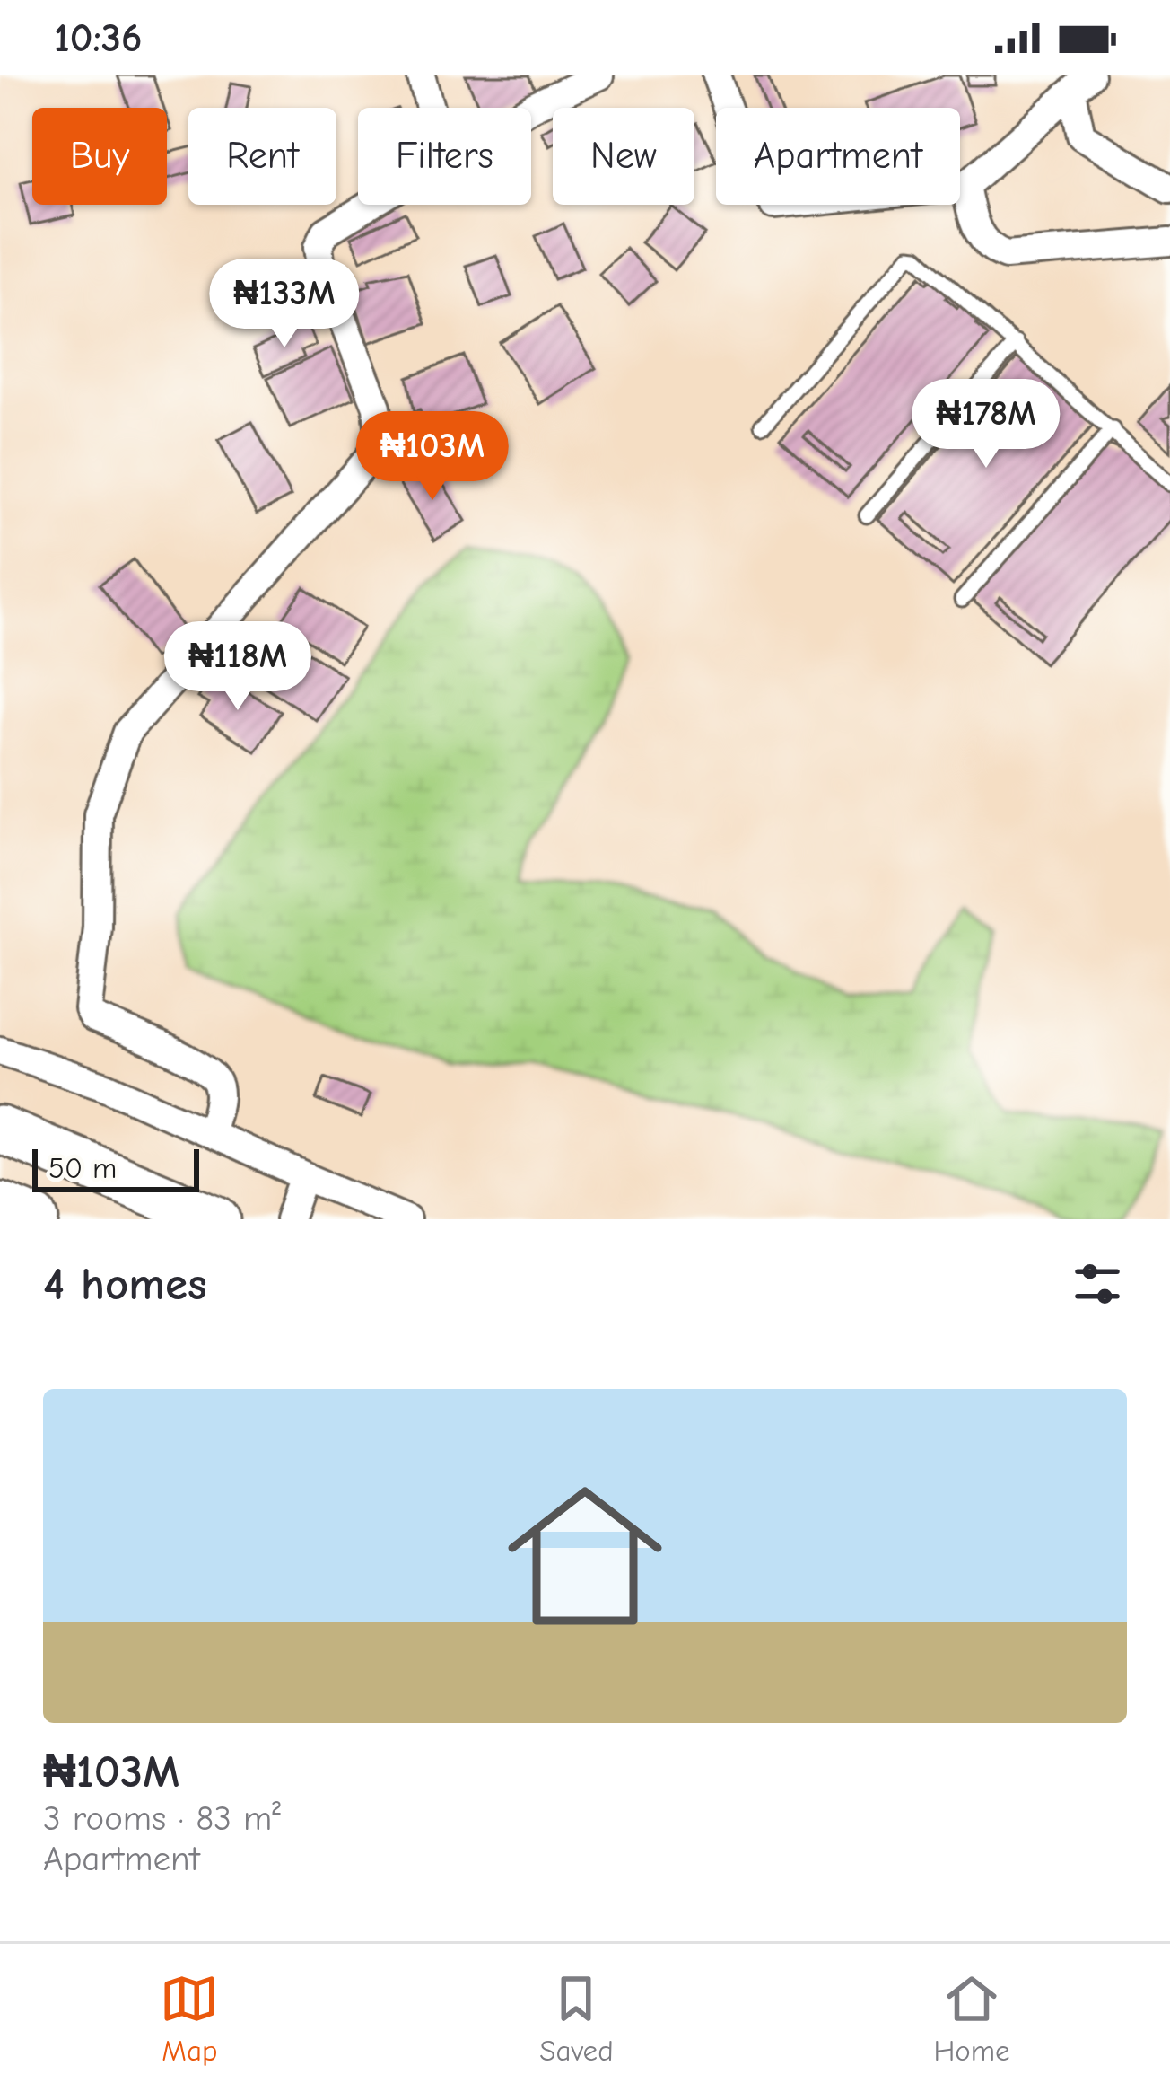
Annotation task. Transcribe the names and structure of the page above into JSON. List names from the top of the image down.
{
  "scale_bar": "50 m",
  "page": {
    "status": "10:36",
    "chip": [
      "Buy",
      "Rent",
      "Filters",
      "New",
      "Apartment"
    ],
    "price": [
      "₦133M",
      "₦178M",
      "₦103M",
      "₦118M"
    ],
    "scale": "50 m",
    "heading": "4 homes",
    "list": [
      {
        "name": "₦103M",
        "note": "3 rooms · 83 m² · Apartment"
      }
    ],
    "tabs": ["Map", "Saved", "Home"]
  }
}
